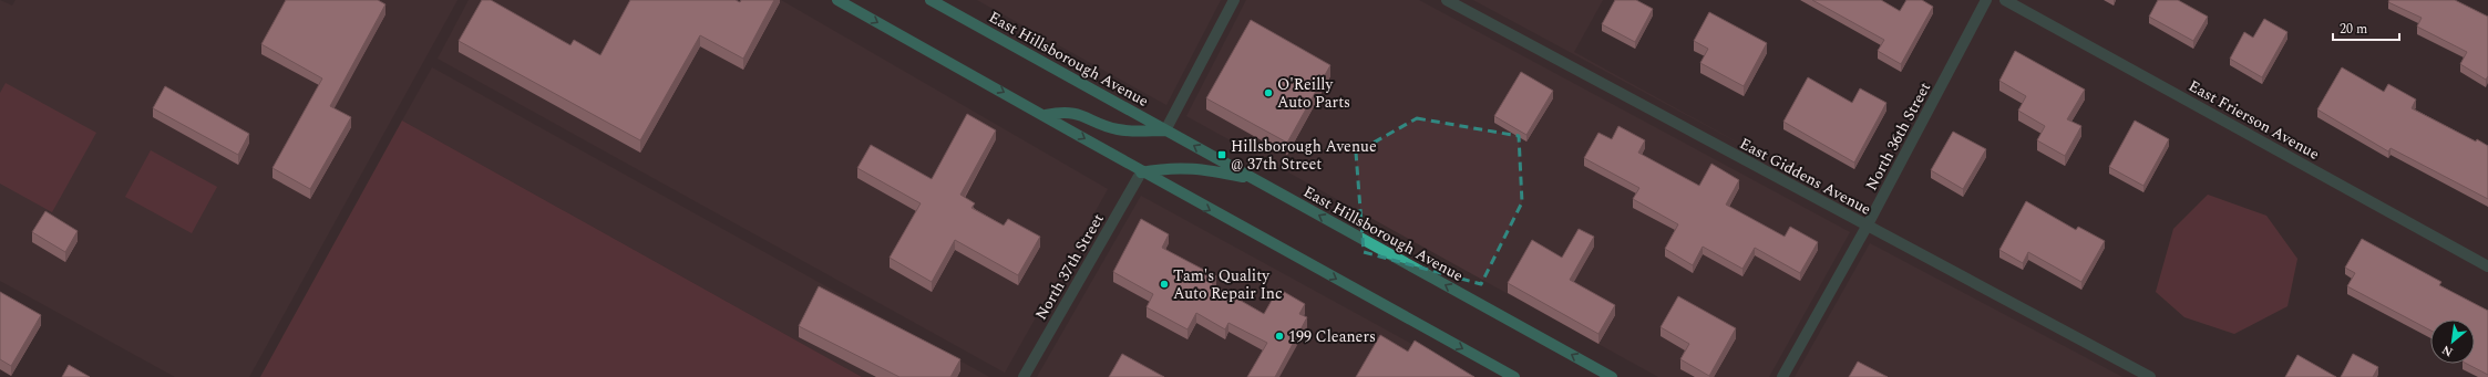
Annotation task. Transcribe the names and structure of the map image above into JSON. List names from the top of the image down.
{
  "streets": {
    "main road": ["East Hillsborough Avenue"],
    "street": [
      "East Frierson Avenue",
      "North 36th Street",
      "East Giddens Avenue",
      "North 37th Street"
    ]
  },
  "crossings": [
    ["North 36th Street", "East Giddens Avenue"]
  ],
  "places": {
    "other": ["O'Reilly Auto Parts", "Tam's Quality Auto Repair Inc", "199 Cleaners"],
    "transit": ["Hillsborough Avenue @ 37th Street"]
  },
  "scale_bar": "20 m",
  "north": "bottom left"
}
